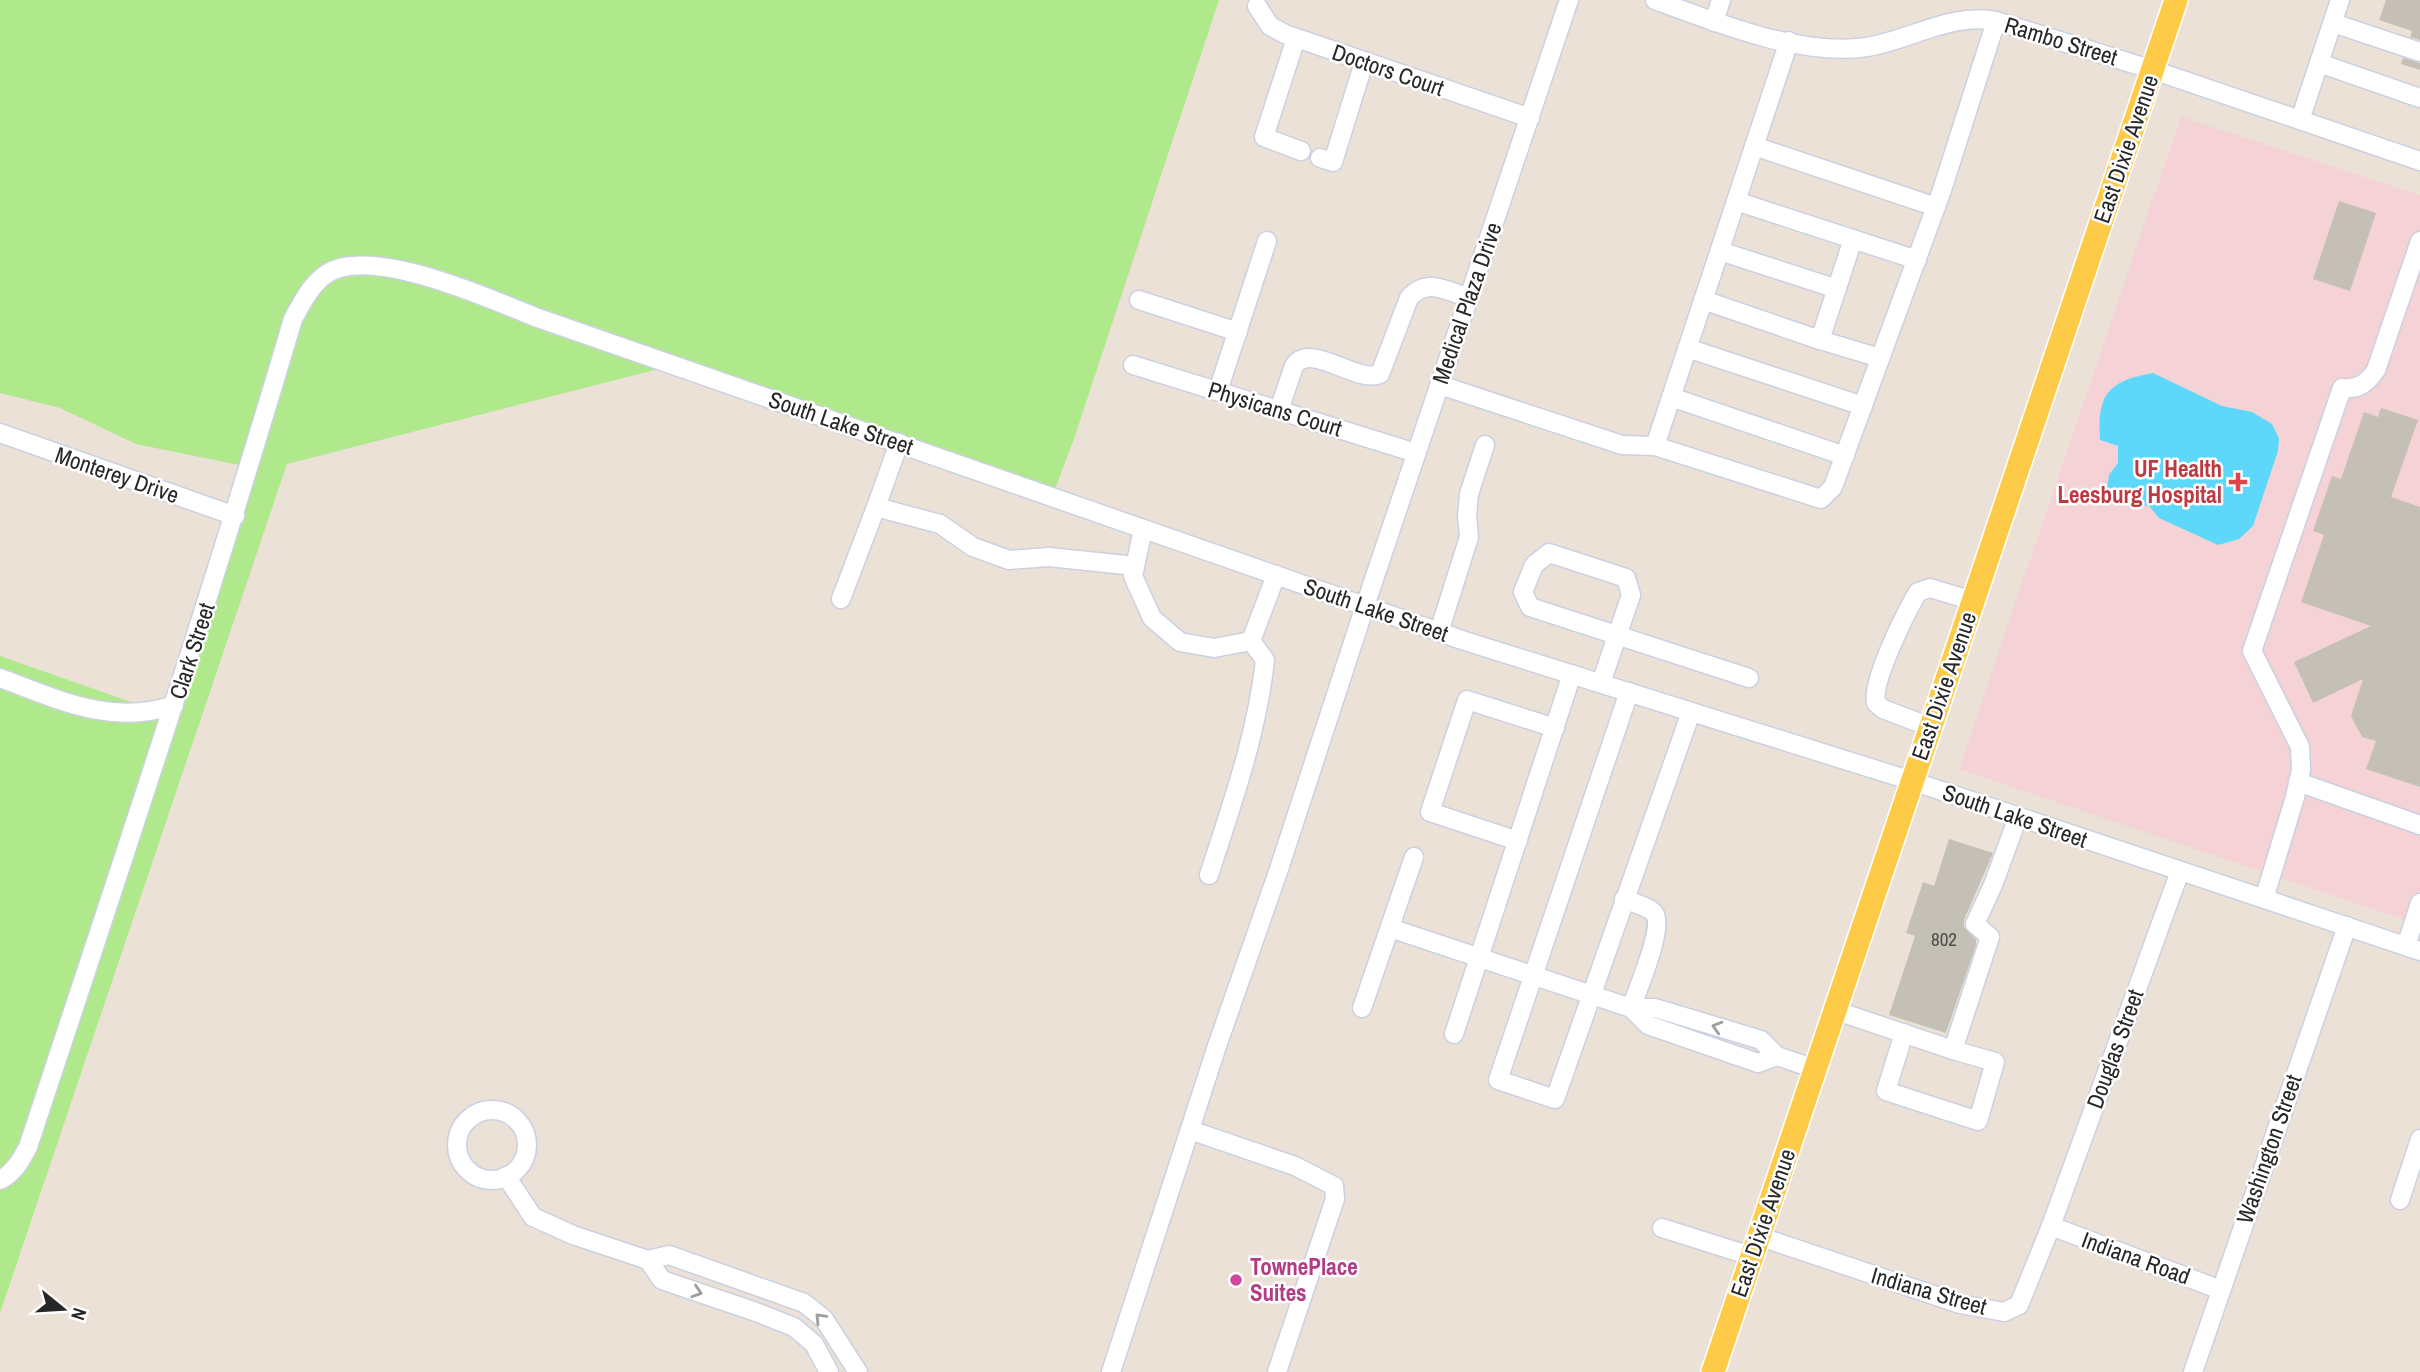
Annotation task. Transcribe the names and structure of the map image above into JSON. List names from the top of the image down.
{
  "streets": {
    "main road": ["East Dixie Avenue"],
    "street": [
      "Rambo Street",
      "Doctors Court",
      "Medical Plaza Drive",
      "Physicans Court",
      "South Lake Street",
      "Monterey Drive",
      "Clark Street",
      "Douglas Street",
      "Washington Street",
      "Indiana Road",
      "Indiana Street"
    ]
  },
  "crossings": [
    ["Rambo Street", "East Dixie Avenue"],
    ["Doctors Court", "Medical Plaza Drive"],
    ["East Dixie Avenue", "South Lake Street"],
    ["East Dixie Avenue", "Indiana Street"],
    ["Medical Plaza Drive", "Physicans Court"],
    ["Medical Plaza Drive", "South Lake Street"],
    ["South Lake Street", "Clark Street"],
    ["South Lake Street", "Douglas Street"],
    ["South Lake Street", "Washington Street"],
    ["Monterey Drive", "Clark Street"],
    ["Douglas Street", "Indiana Road"],
    ["Douglas Street", "Indiana Street"],
    ["Washington Street", "Indiana Road"],
    ["Indiana Road", "Indiana Street"]
  ],
  "places": {
    "health": ["UF Health Leesburg Hospital"],
    "other": ["TownePlace Suites"]
  },
  "house_numbers": ["802"],
  "north": "right"
}
